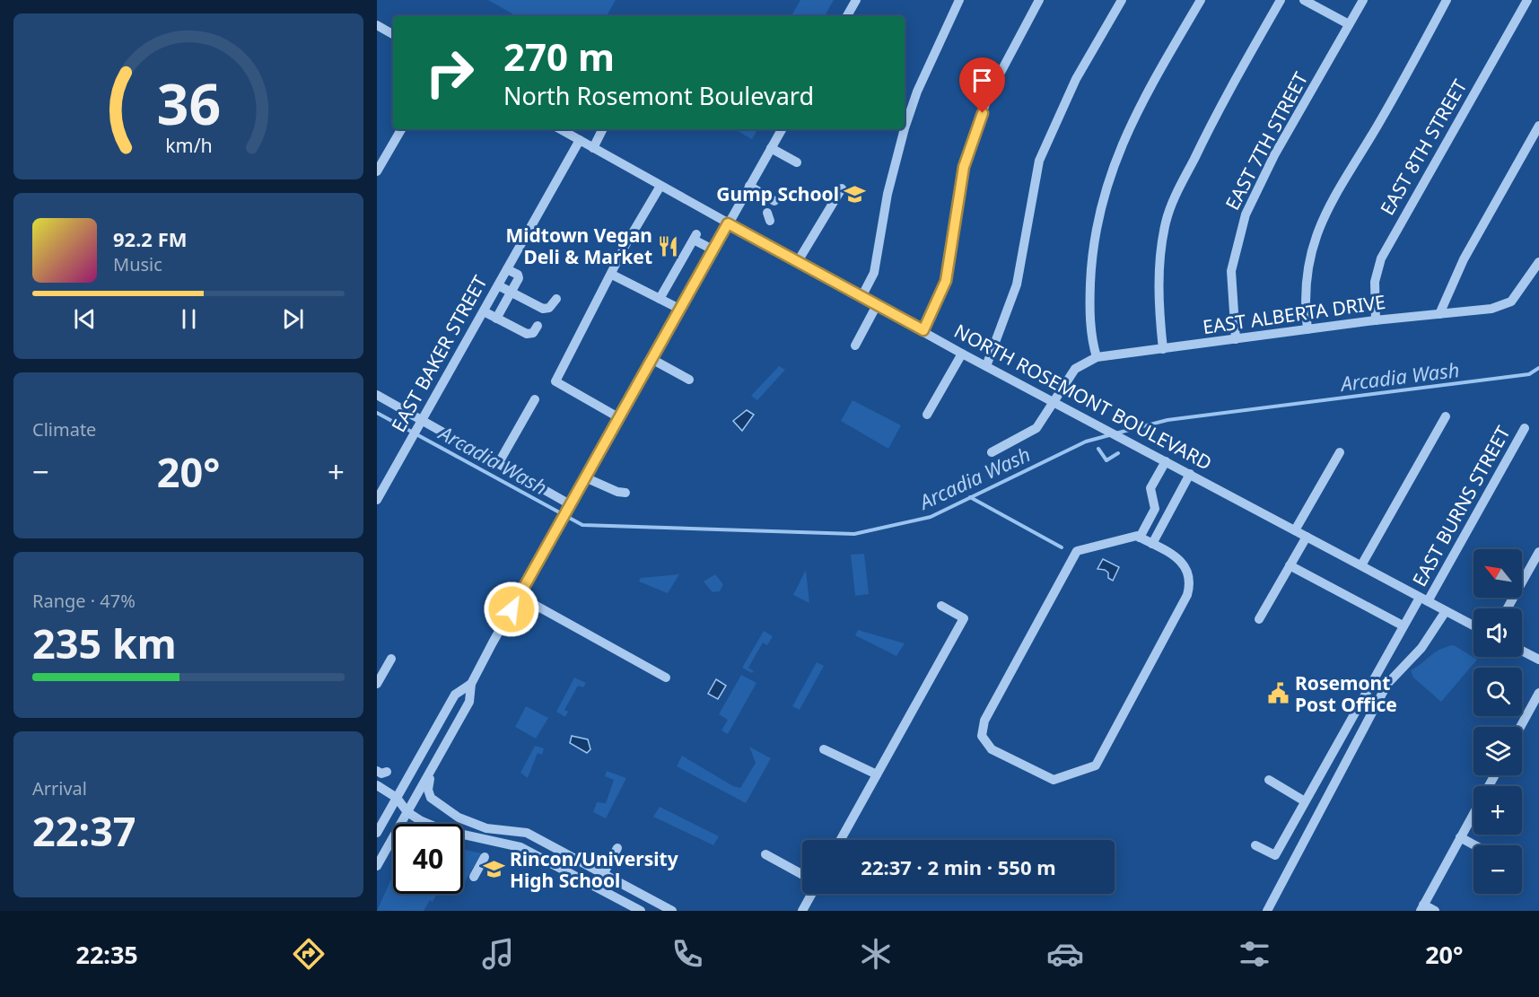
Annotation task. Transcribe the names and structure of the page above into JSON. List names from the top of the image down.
{
  "streets": {
    "street": [
      "EAST 7TH STREET",
      "EAST 8TH STREET",
      "EAST ALBERTA DRIVE",
      "EAST BAKER STREET",
      "NORTH ROSEMONT BOULEVARD",
      "EAST BURNS STREET"
    ]
  },
  "crossings": [
    ["EAST 7TH STREET", "EAST ALBERTA DRIVE"],
    ["EAST 8TH STREET", "EAST ALBERTA DRIVE"],
    ["EAST ALBERTA DRIVE", "NORTH ROSEMONT BOULEVARD"],
    ["EAST BAKER STREET", "NORTH ROSEMONT BOULEVARD"],
    ["NORTH ROSEMONT BOULEVARD", "EAST BURNS STREET"]
  ],
  "water": ["Arcadia Wash"],
  "places": {
    "school or university": ["Gump School", "Rincon/University High School"],
    "restaurant": ["Midtown Vegan Deli & Market"],
    "public building": ["Rosemont Post Office"]
  },
  "north": "top left",
  "page": {
    "turn": ["270 m", "North Rosemont Boulevard"],
    "song": ["92.2 FM", "Music"],
    "tile": [
      "Climate",
      ["Range · 47%", "235 km"],
      ["Arrival", "22:37"]
    ],
    "heat": ["−", "20°", "+"],
    "map_buttons": ["+", "−"],
    "limit": "40",
    "trip": "22:37 · 2 min · 550 m",
    "tabs": ["22:35", "20°"],
    "gauge": ["36", "km/h"]
  }
}
